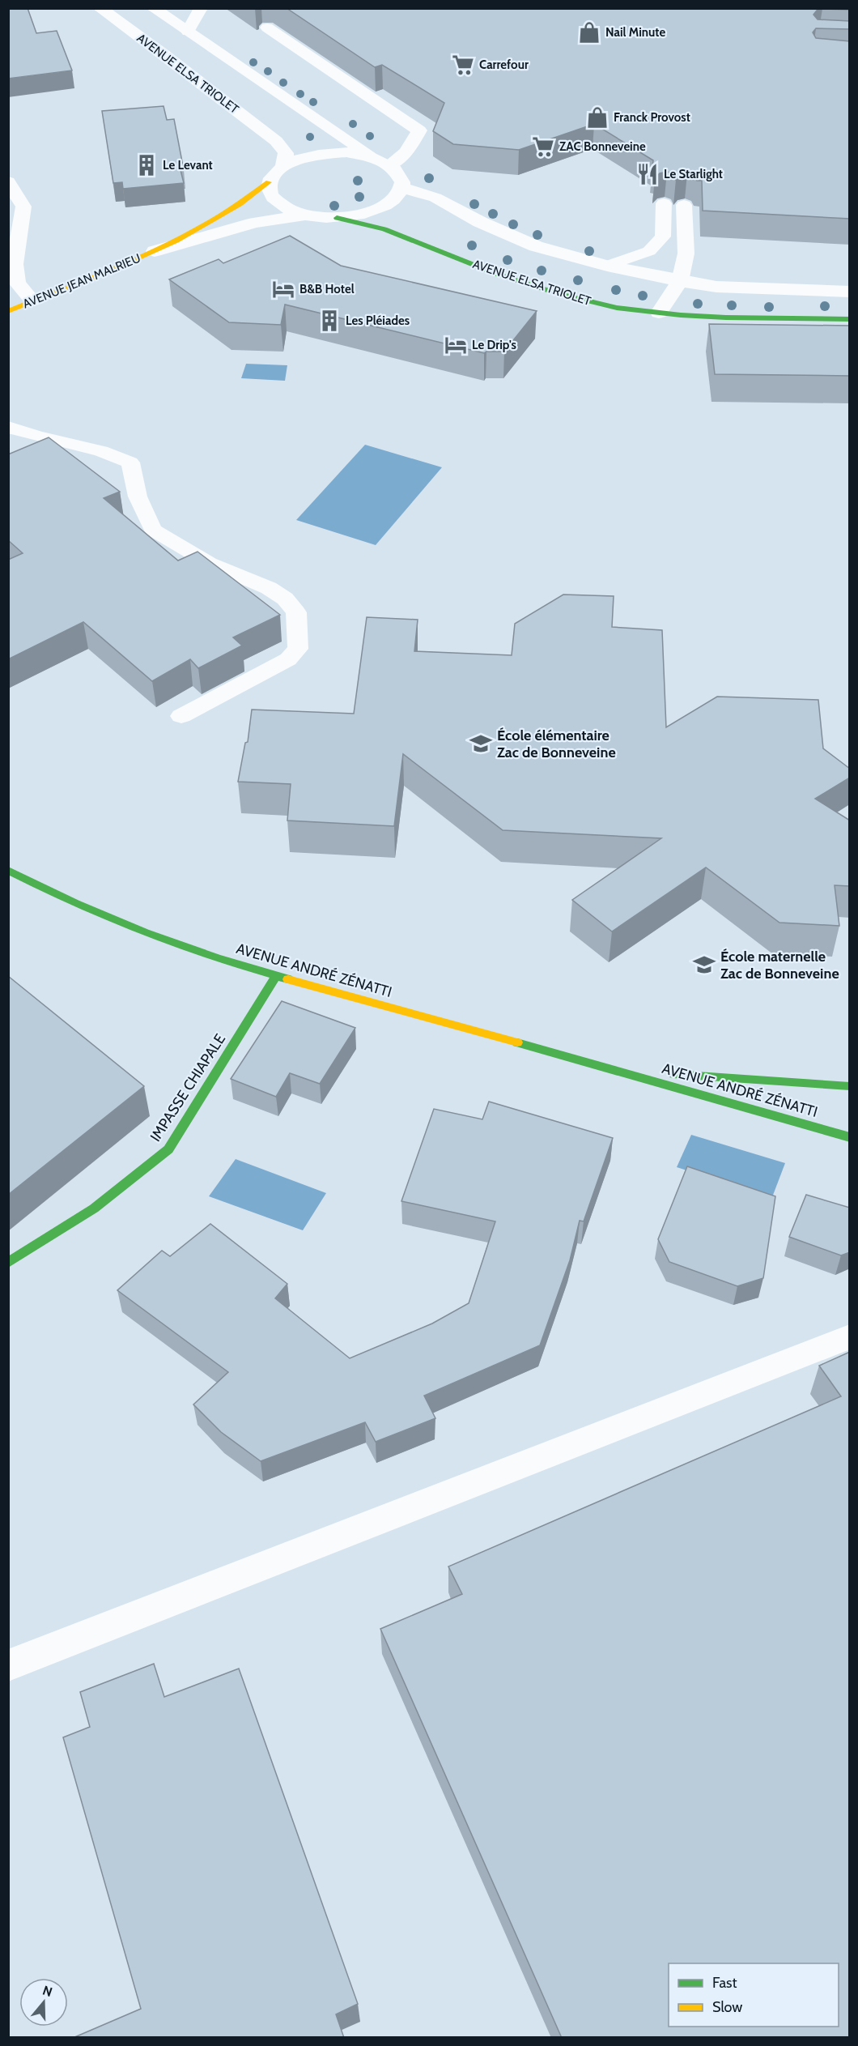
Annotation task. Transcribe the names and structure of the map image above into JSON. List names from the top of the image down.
{
  "streets": {
    "street": [
      "AVENUE ELSA TRIOLET",
      "AVENUE JEAN MALRIEU",
      "AVENUE ANDRÉ ZÉNATTI",
      "IMPASSE CHIAPALE"
    ]
  },
  "crossings": [
    ["AVENUE ANDRÉ ZÉNATTI", "IMPASSE CHIAPALE"]
  ],
  "places": {
    "shop": ["Nail Minute", "Franck Provost"],
    "supermarket": ["Carrefour", "ZAC Bonneveine"],
    "building": ["Le Levant", "Les Pléiades"],
    "restaurant": ["Le Starlight"],
    "hotel": ["B&B Hotel", "Le Drip's"],
    "school or university": ["École élémentaire Zac de Bonneveine", "École maternelle Zac de Bonneveine"]
  },
  "legend": ["Fast", "Slow"],
  "north": "top"
}
